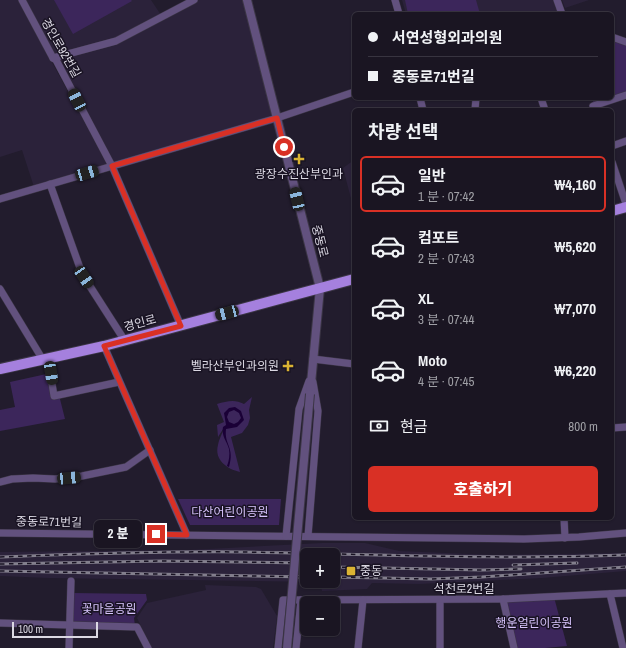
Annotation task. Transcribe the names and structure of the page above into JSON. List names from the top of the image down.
{
  "streets": {
    "main road": ["경인로"],
    "street": [
      "경인로92번길",
      "중동로",
      "중동로71번길",
      "석천로2번길"
    ]
  },
  "crossings": [
    ["경인로92번길", "경인로"],
    ["중동로", "경인로"],
    ["중동로", "중동로71번길"]
  ],
  "parks": ["다산어린이공원", "꽃마을공원", "행운얼린이공원"],
  "places": {
    "health": ["광장수진산부인과", "벨라산부인과의원"],
    "transit": ["중동"]
  },
  "scale_bar": "100 m",
  "page": {
    "banner": ["서연성형외과의원", "중동로71번길"],
    "heading": "차량 선택",
    "list": [
      {
        "name": "일반",
        "note": "1 분 · 07:42",
        "value": "₩4,160"
      },
      {
        "name": "컴포트",
        "note": "2 분 · 07:43",
        "value": "₩5,620"
      },
      {
        "name": "XL",
        "note": "3 분 · 07:44",
        "value": "₩7,070"
      },
      {
        "name": "Moto",
        "note": "4 분 · 07:45",
        "value": "₩6,220"
      }
    ],
    "pay": ["현금", "800 m"],
    "buttons": "호출하기",
    "bubble": "2 분",
    "map_buttons": ["+", "−"],
    "scale": "100 m"
  }
}
